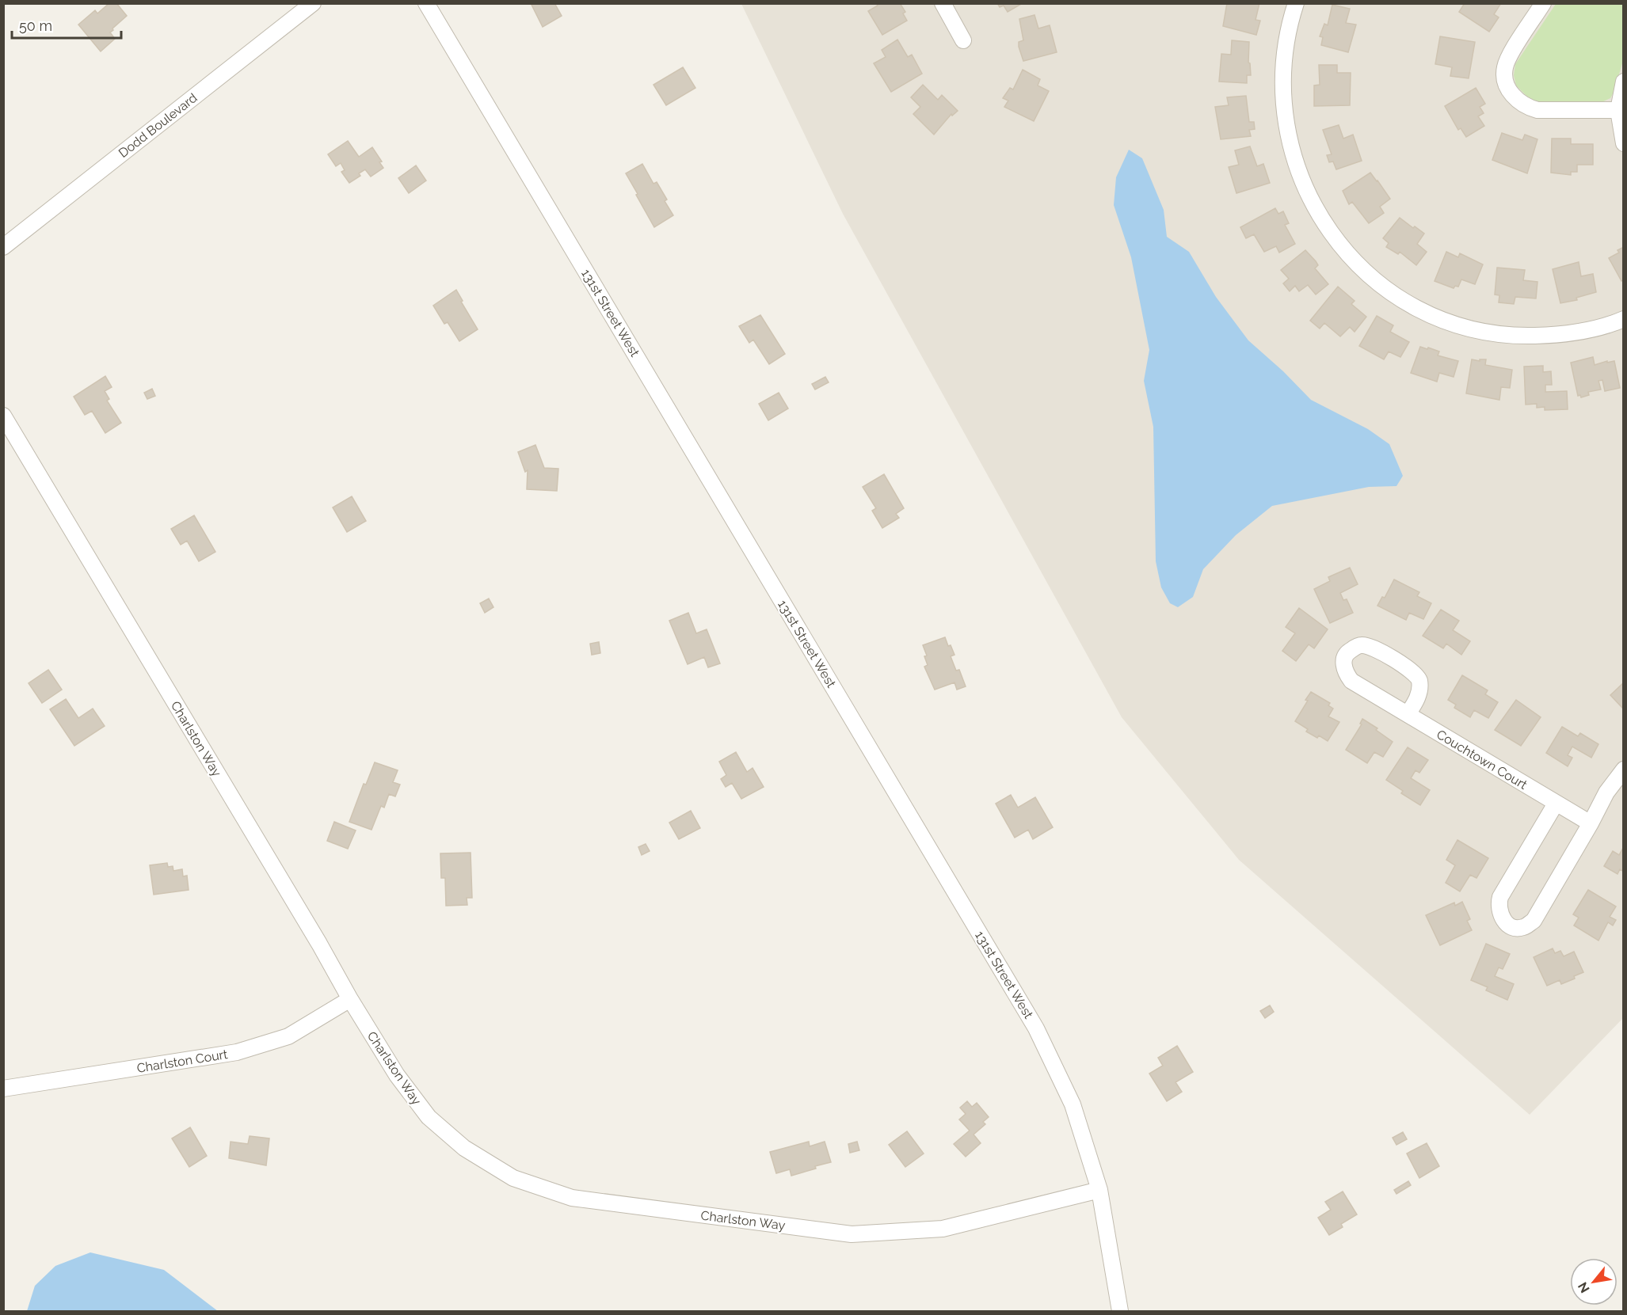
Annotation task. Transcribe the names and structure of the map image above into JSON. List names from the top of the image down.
{
  "streets": {
    "street": [
      "Dodd Boulevard",
      "131st Street West",
      "Charlston Way",
      "Couchtown Court",
      "Charlston Court"
    ]
  },
  "crossings": [
    ["131st Street West", "Charlston Way"],
    ["Charlston Way", "Charlston Court"]
  ],
  "scale_bar": "50 m",
  "north": "bottom left"
}
